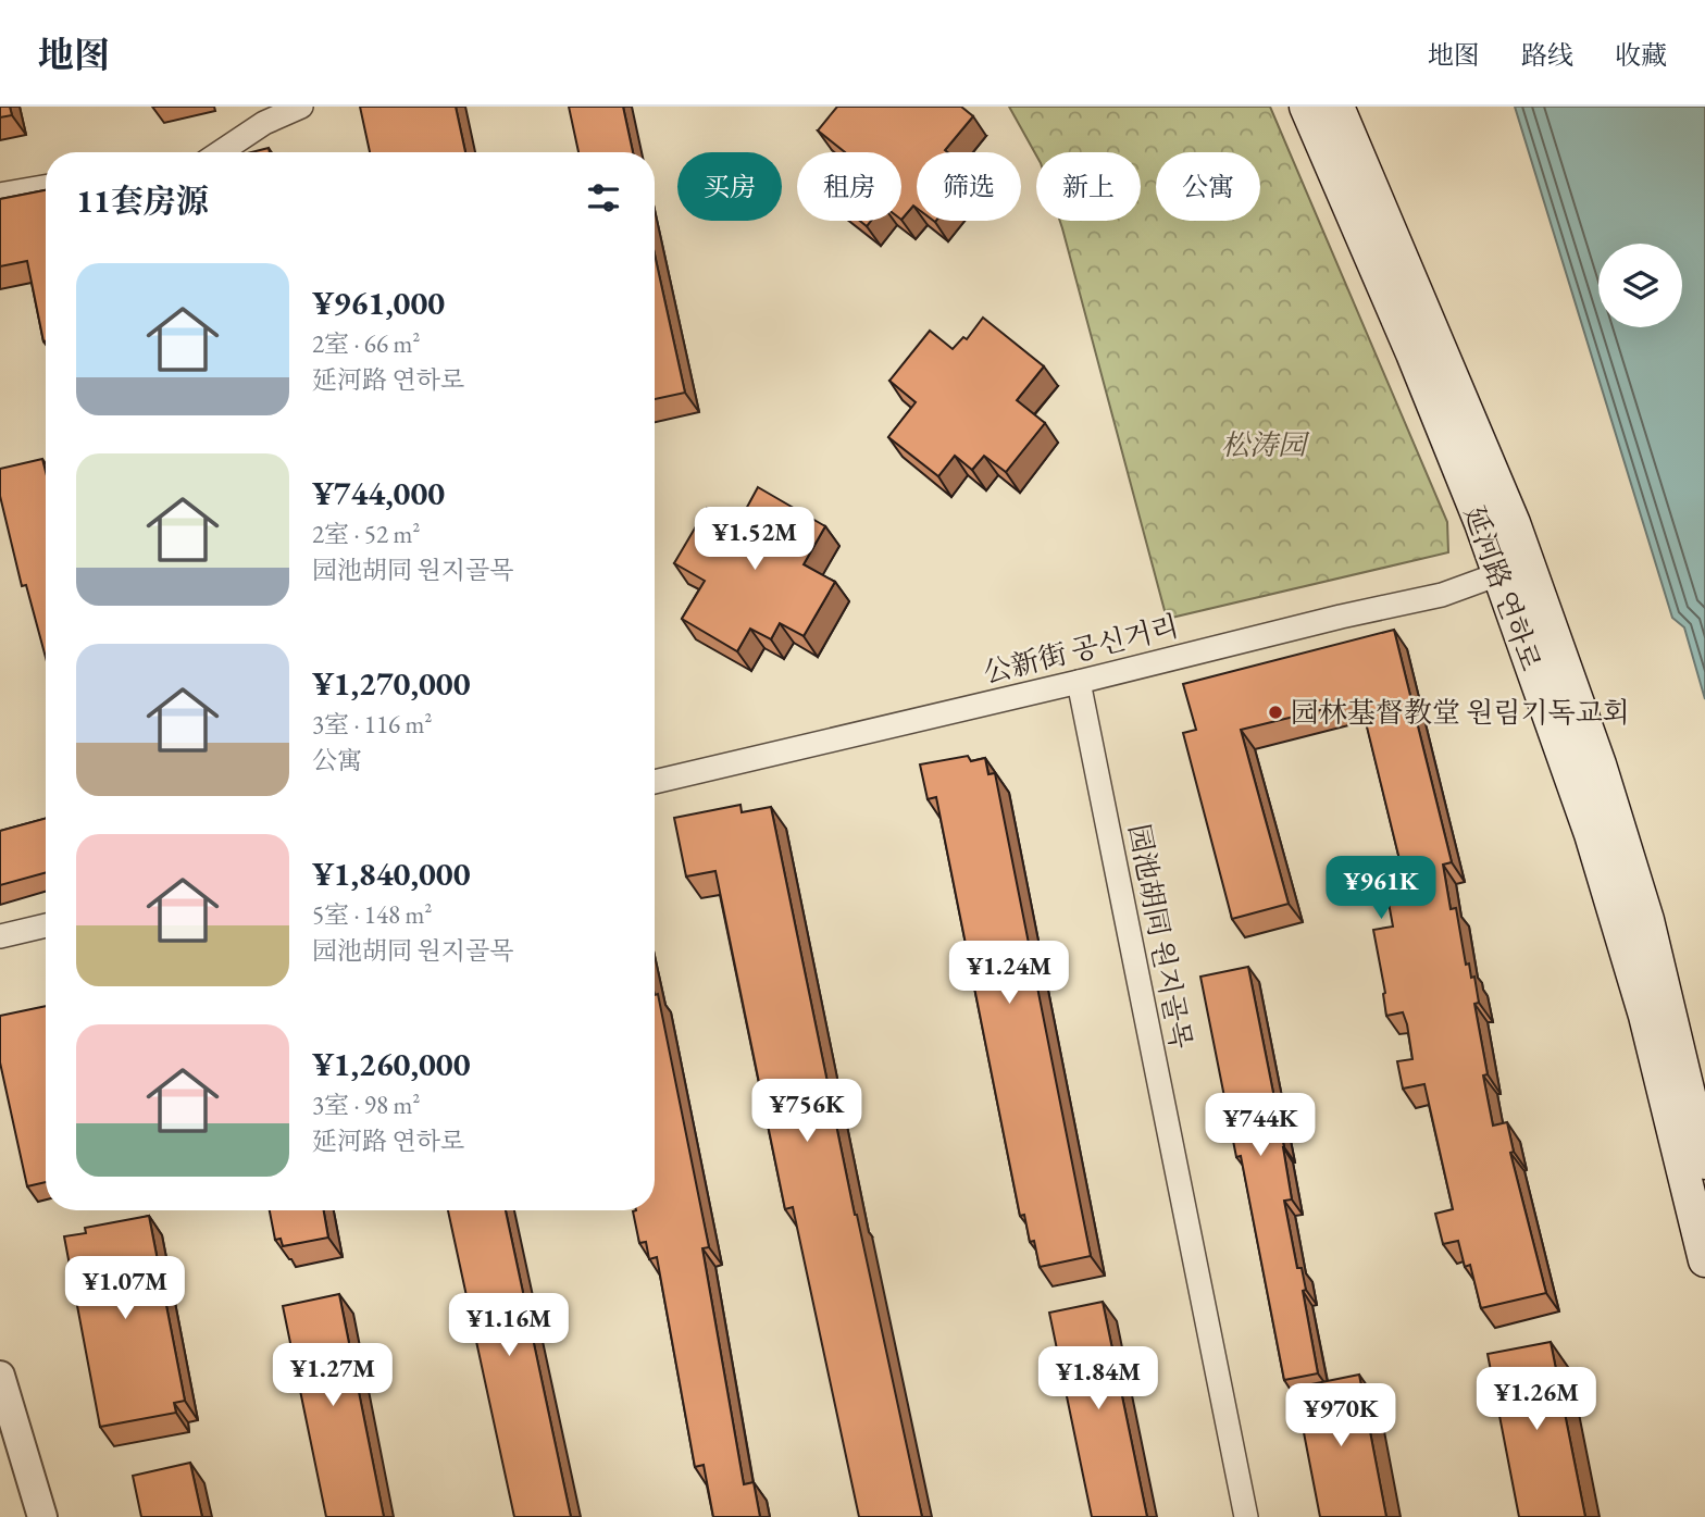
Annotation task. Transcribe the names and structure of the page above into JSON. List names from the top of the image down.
{
  "streets": {
    "main road": ["延河路 연하로"],
    "street": ["公新街 공신거리", "园池胡同 원지골목"]
  },
  "crossings": [
    ["延河路 연하로", "公新街 공신거리"],
    ["公新街 공신거리", "园池胡同 원지골목"]
  ],
  "parks": ["松涛园"],
  "places": ["园林基督教堂 원림기독교회"],
  "page": {
    "header": "地图",
    "nav": ["地图", "路线", "收藏"],
    "chip": [
      "买房",
      "租房",
      "筛选",
      "新上",
      "公寓"
    ],
    "heading": "11套房源",
    "list": [
      {
        "name": "¥961,000",
        "note": "2室 · 66 m² · 延河路 연하로"
      },
      {
        "name": "¥744,000",
        "note": "2室 · 52 m² · 园池胡同 원지골목"
      },
      {
        "name": "¥1,270,000",
        "note": "3室 · 116 m² · 公寓"
      },
      {
        "name": "¥1,840,000",
        "note": "5室 · 148 m² · 园池胡同 원지골목"
      },
      {
        "name": "¥1,260,000",
        "note": "3室 · 98 m² · 延河路 연하로"
      }
    ],
    "price": [
      "¥1.52M",
      "¥961K",
      "¥1.24M",
      "¥756K",
      "¥744K",
      "¥1.07M",
      "¥1.16M",
      "¥1.27M",
      "¥1.84M",
      "¥1.26M",
      "¥970K"
    ]
  }
}
